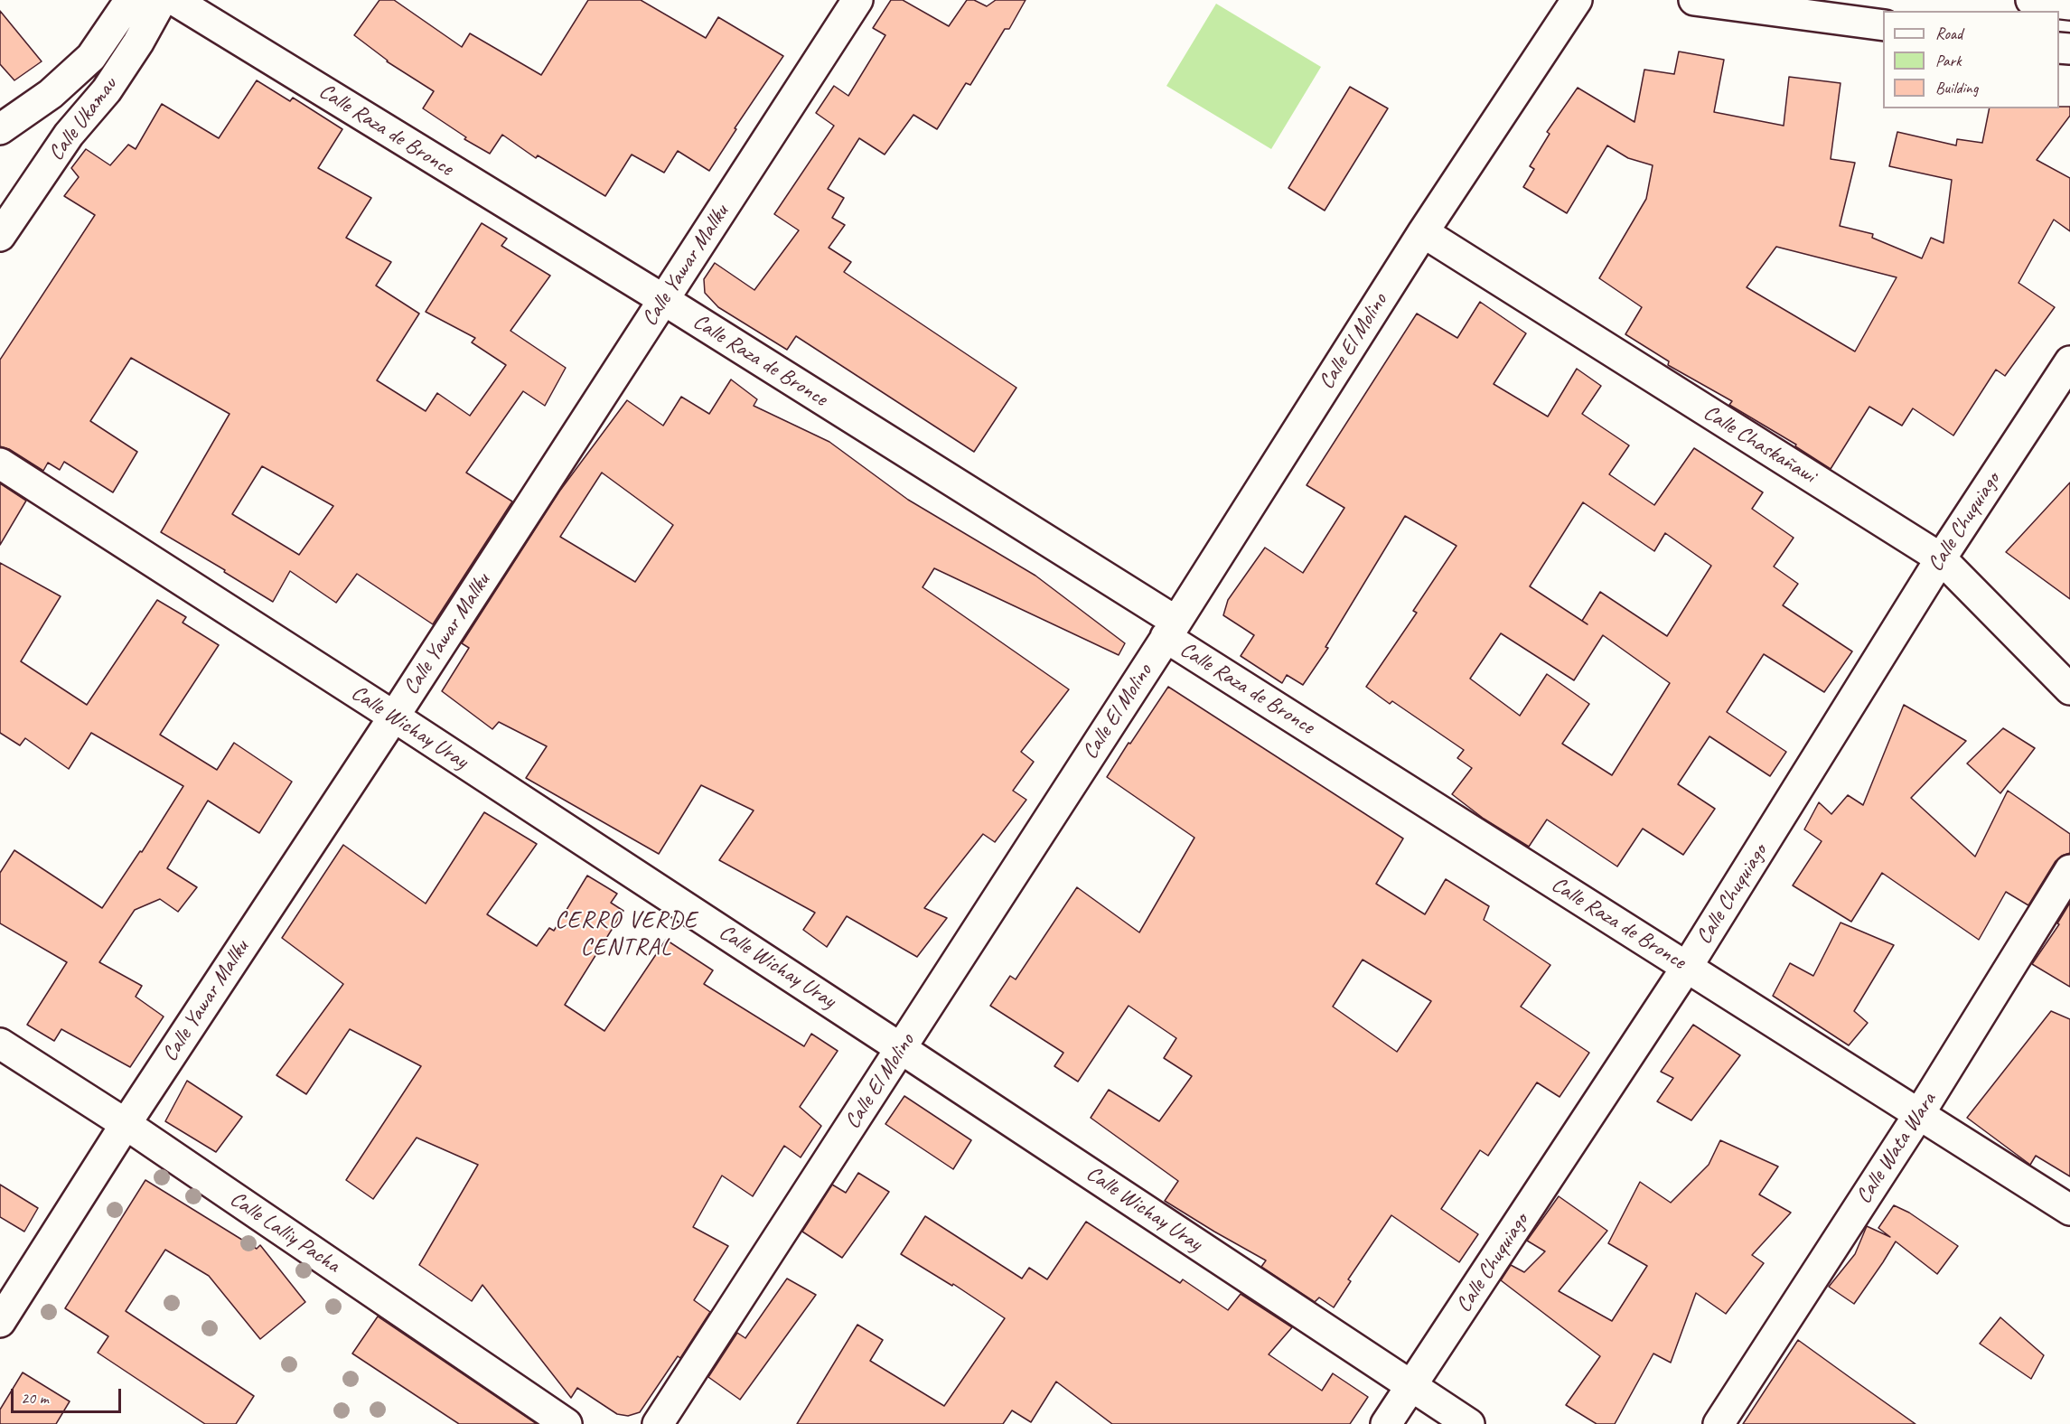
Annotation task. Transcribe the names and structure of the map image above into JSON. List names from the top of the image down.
{
  "streets": {
    "street": [
      "Calle Ukamau",
      "Calle Raza de Bronce",
      "Calle Yawar Mallku",
      "Calle El Molino",
      "Calle Chaskañawi",
      "Calle Chuquiago",
      "Calle Wichay Uray",
      "Calle Wata Wara",
      "Calle Lalliy Pacha"
    ]
  },
  "crossings": [
    ["Calle Raza de Bronce", "Calle Yawar Mallku"],
    ["Calle Raza de Bronce", "Calle El Molino"],
    ["Calle Raza de Bronce", "Calle Chuquiago"],
    ["Calle Raza de Bronce", "Calle Wata Wara"],
    ["Calle Yawar Mallku", "Calle Wichay Uray"],
    ["Calle Yawar Mallku", "Calle Lalliy Pacha"],
    ["Calle El Molino", "Calle Chaskañawi"],
    ["Calle El Molino", "Calle Wichay Uray"],
    ["Calle Chaskañawi", "Calle Chuquiago"],
    ["Calle Chuquiago", "Calle Wichay Uray"]
  ],
  "districts": ["CERRO VERDE CENTRAL"],
  "legend": ["Road", "Park", "Building"],
  "scale_bar": "20 m"
}
